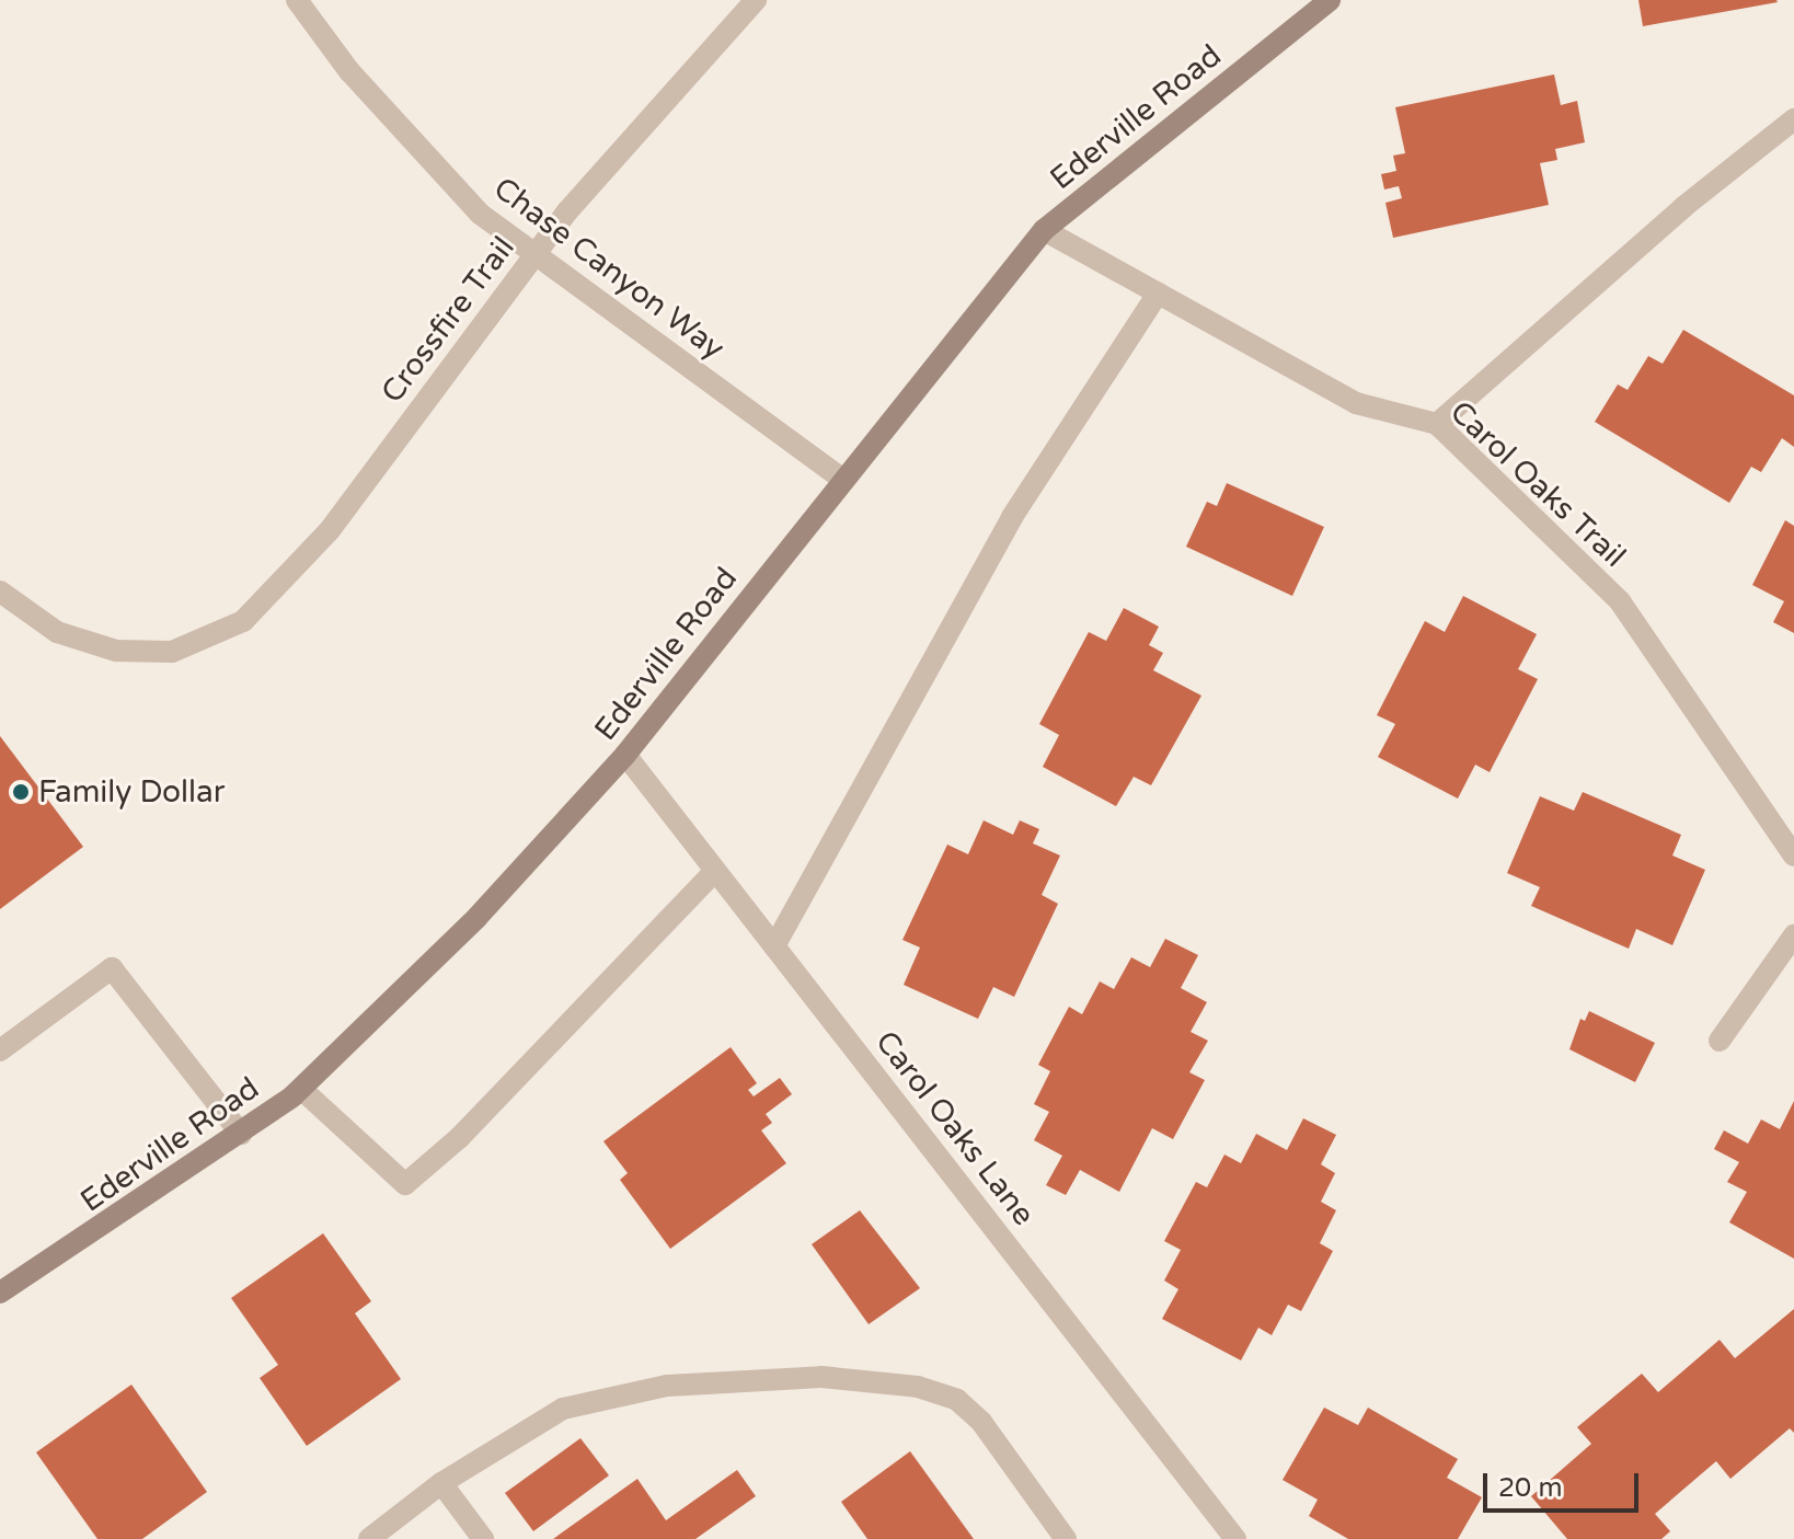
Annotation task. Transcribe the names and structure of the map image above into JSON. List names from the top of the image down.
{
  "streets": {
    "street": [
      "Ederville Road",
      "Chase Canyon Way",
      "Crossfire Trail",
      "Carol Oaks Trail",
      "Carol Oaks Lane"
    ]
  },
  "crossings": [
    ["Ederville Road", "Chase Canyon Way"],
    ["Ederville Road", "Carol Oaks Trail"],
    ["Ederville Road", "Carol Oaks Lane"],
    ["Chase Canyon Way", "Crossfire Trail"]
  ],
  "places": ["Family Dollar"],
  "scale_bar": "20 m"
}
